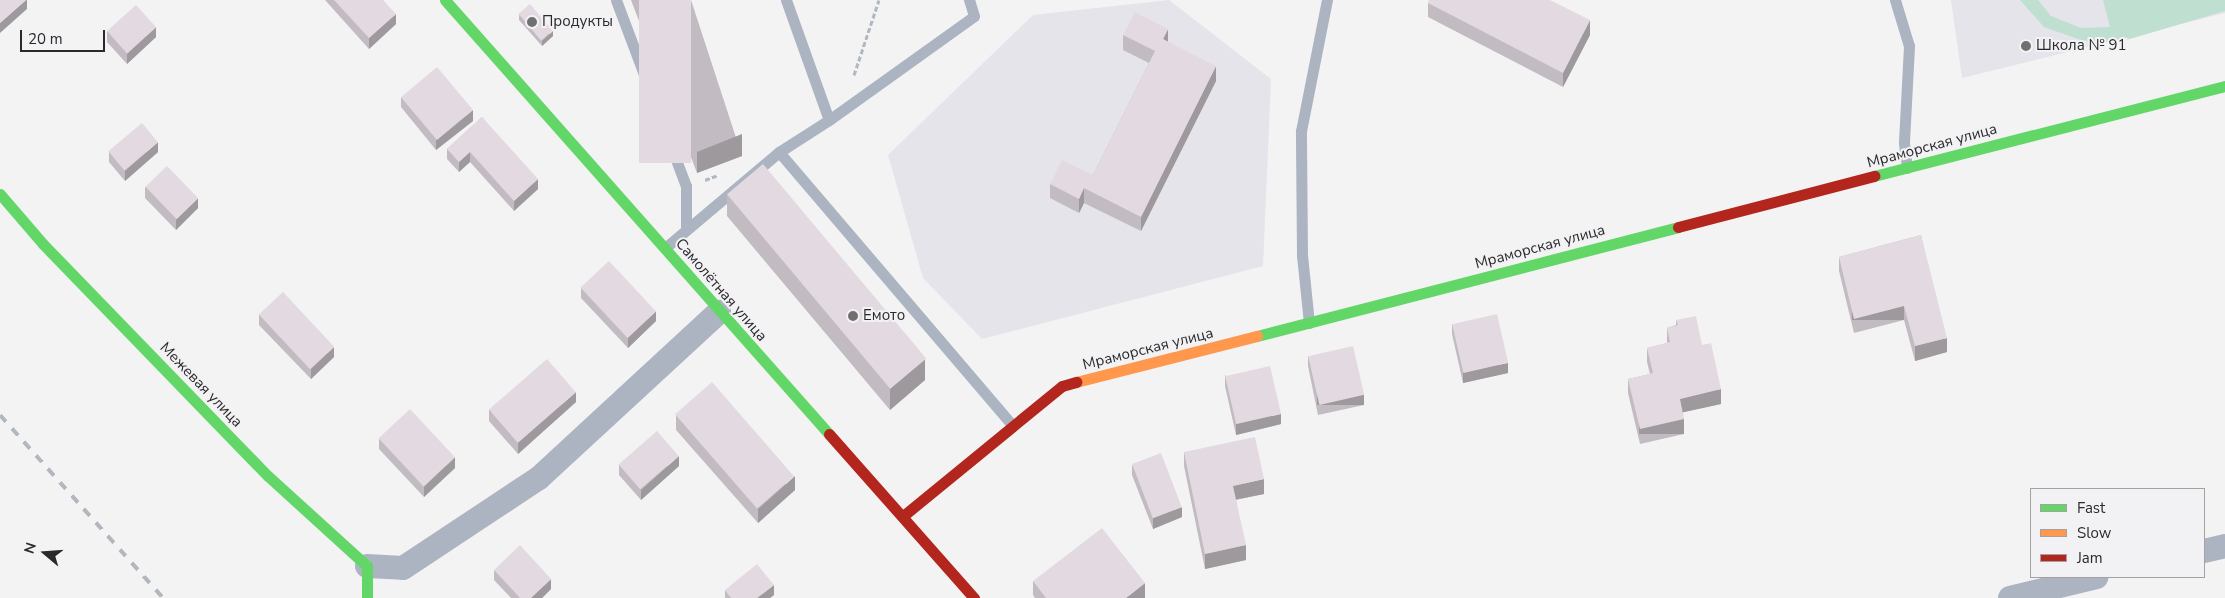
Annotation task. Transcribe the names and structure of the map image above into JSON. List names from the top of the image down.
{
  "streets": {
    "street": ["Мраморская улица", "Самолётная улица", "Межевая улица"]
  },
  "crossings": [
    ["Мраморская улица", "Самолётная улица"]
  ],
  "places": ["Продукты", "Школа № 91", "Емото"],
  "legend": ["Fast", "Slow", "Jam"],
  "scale_bar": "20 m",
  "north": "left"
}
